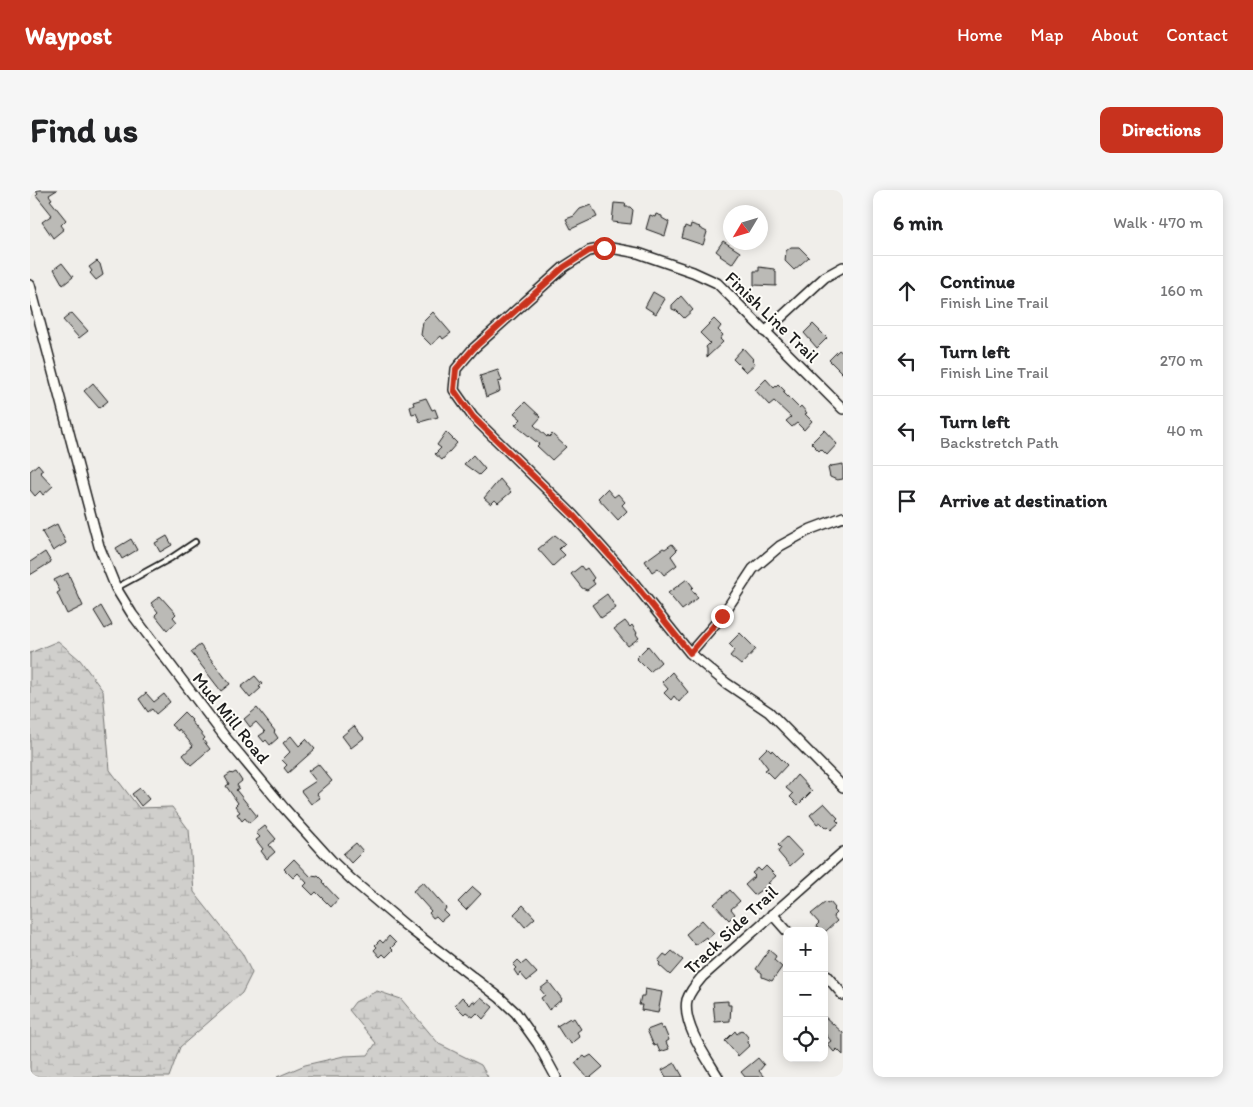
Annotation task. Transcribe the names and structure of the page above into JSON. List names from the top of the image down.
{
  "streets": {
    "street": ["Finish Line Trail", "Mud Mill Road", "Track Side Trail"]
  },
  "north": "bottom left",
  "page": {
    "header": "Waypost",
    "nav": [
      "Home",
      "Map",
      "About",
      "Contact"
    ],
    "buttons": "Directions",
    "title": "Find us",
    "heading": ["6 min", "Walk · 470 m"],
    "list": [
      ["Continue", "Finish Line Trail", "160 m"],
      ["Turn left", "Finish Line Trail", "270 m"],
      ["Turn left", "Backstretch Path", "40 m"],
      "Arrive at destination"
    ],
    "map_buttons": ["+", "−"]
  }
}
